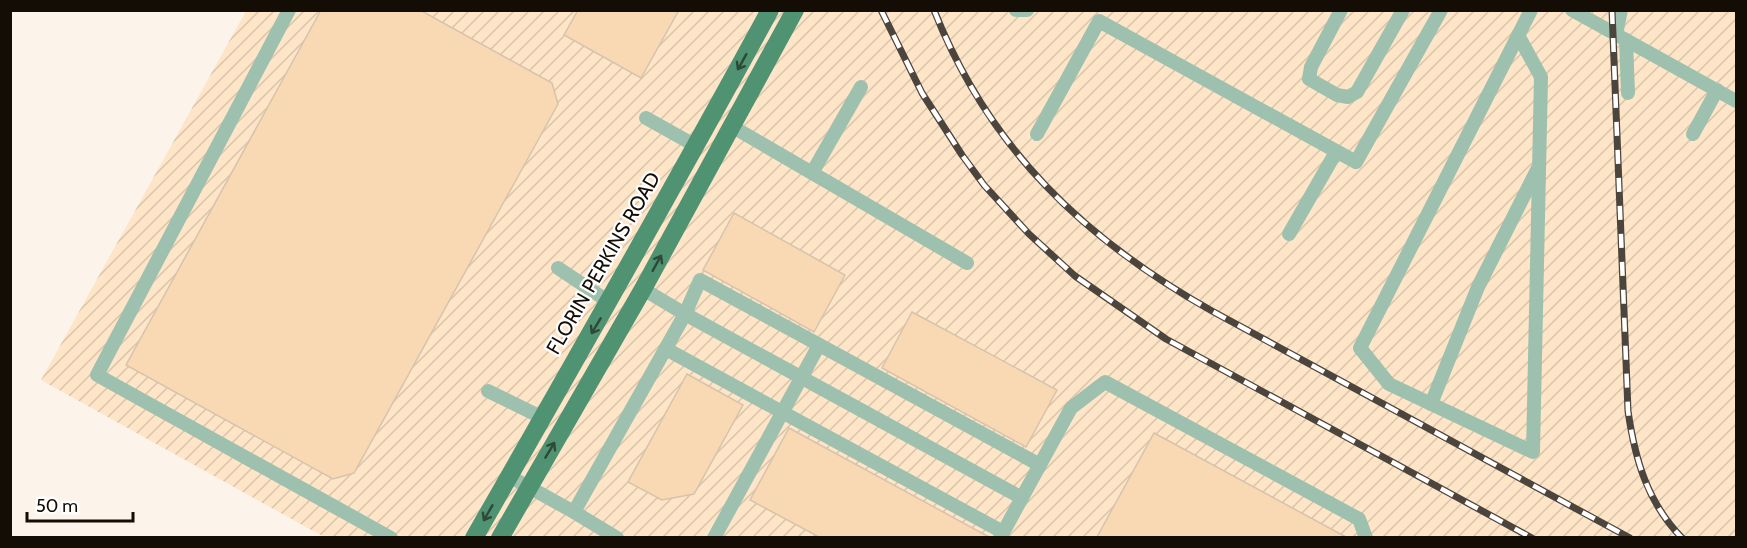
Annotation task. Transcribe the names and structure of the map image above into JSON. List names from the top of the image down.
{
  "streets": {
    "main road": ["FLORIN PERKINS ROAD"]
  },
  "scale_bar": "50 m"
}
